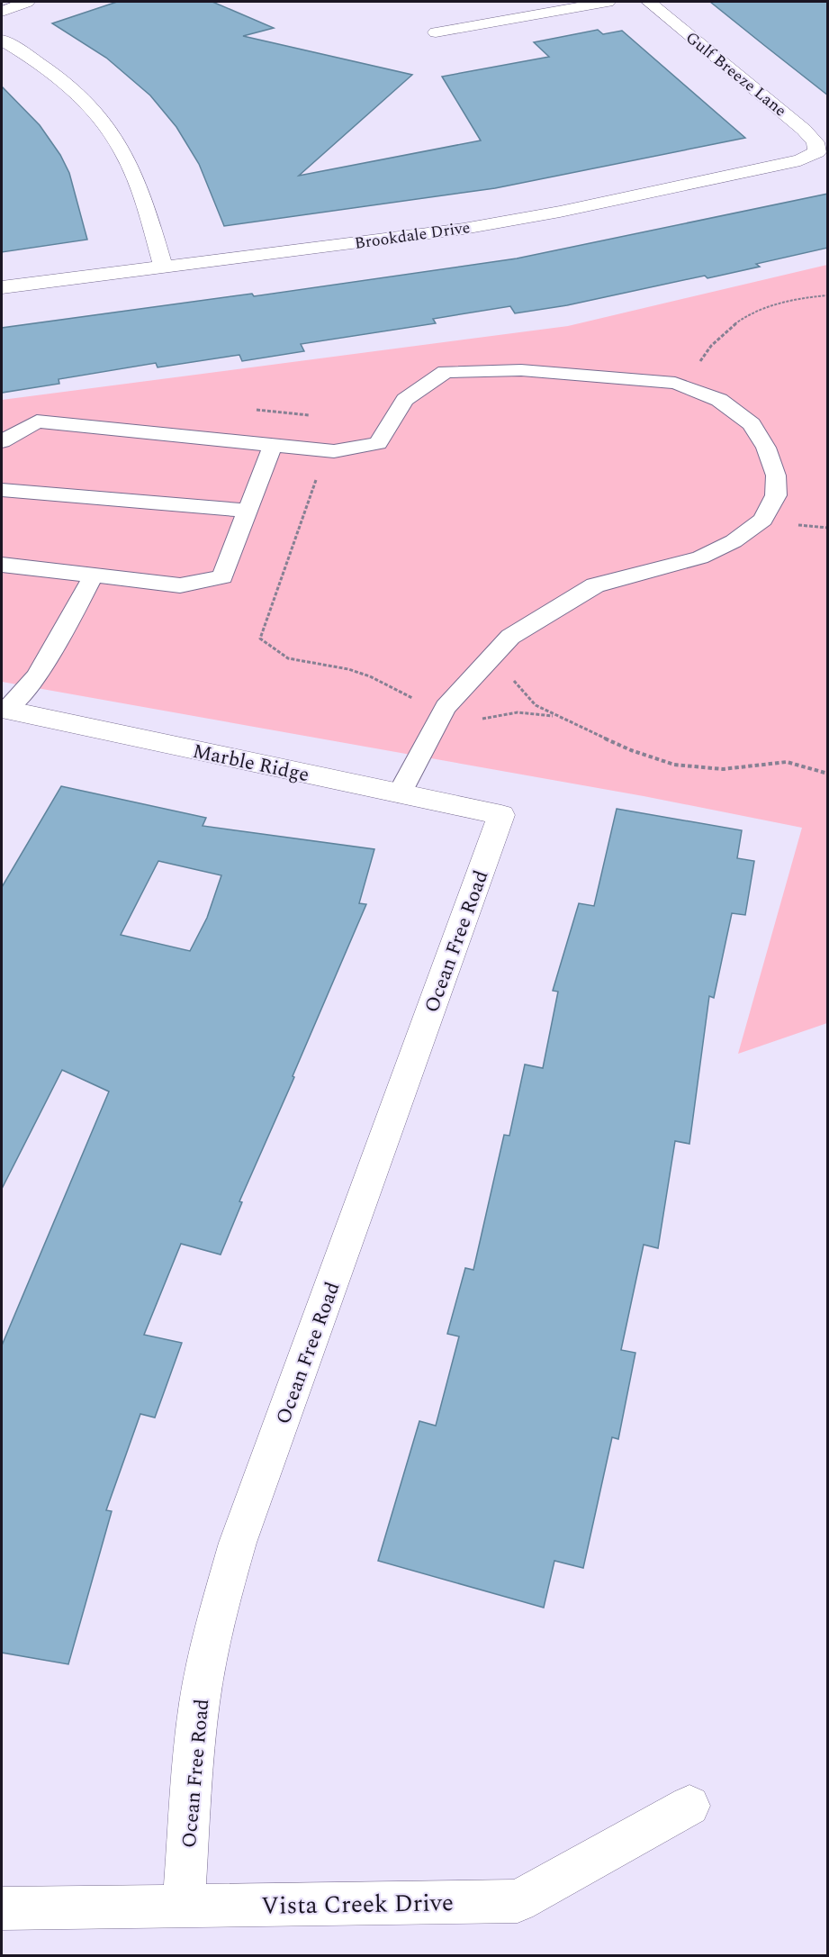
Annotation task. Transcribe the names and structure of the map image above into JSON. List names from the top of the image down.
{
  "streets": {
    "street": [
      "Gulf Breeze Lane",
      "Brookdale Drive",
      "Marble Ridge",
      "Ocean Free Road",
      "Vista Creek Drive"
    ]
  },
  "crossings": [
    ["Gulf Breeze Lane", "Brookdale Drive"],
    ["Marble Ridge", "Ocean Free Road"],
    ["Ocean Free Road", "Vista Creek Drive"]
  ]
}
